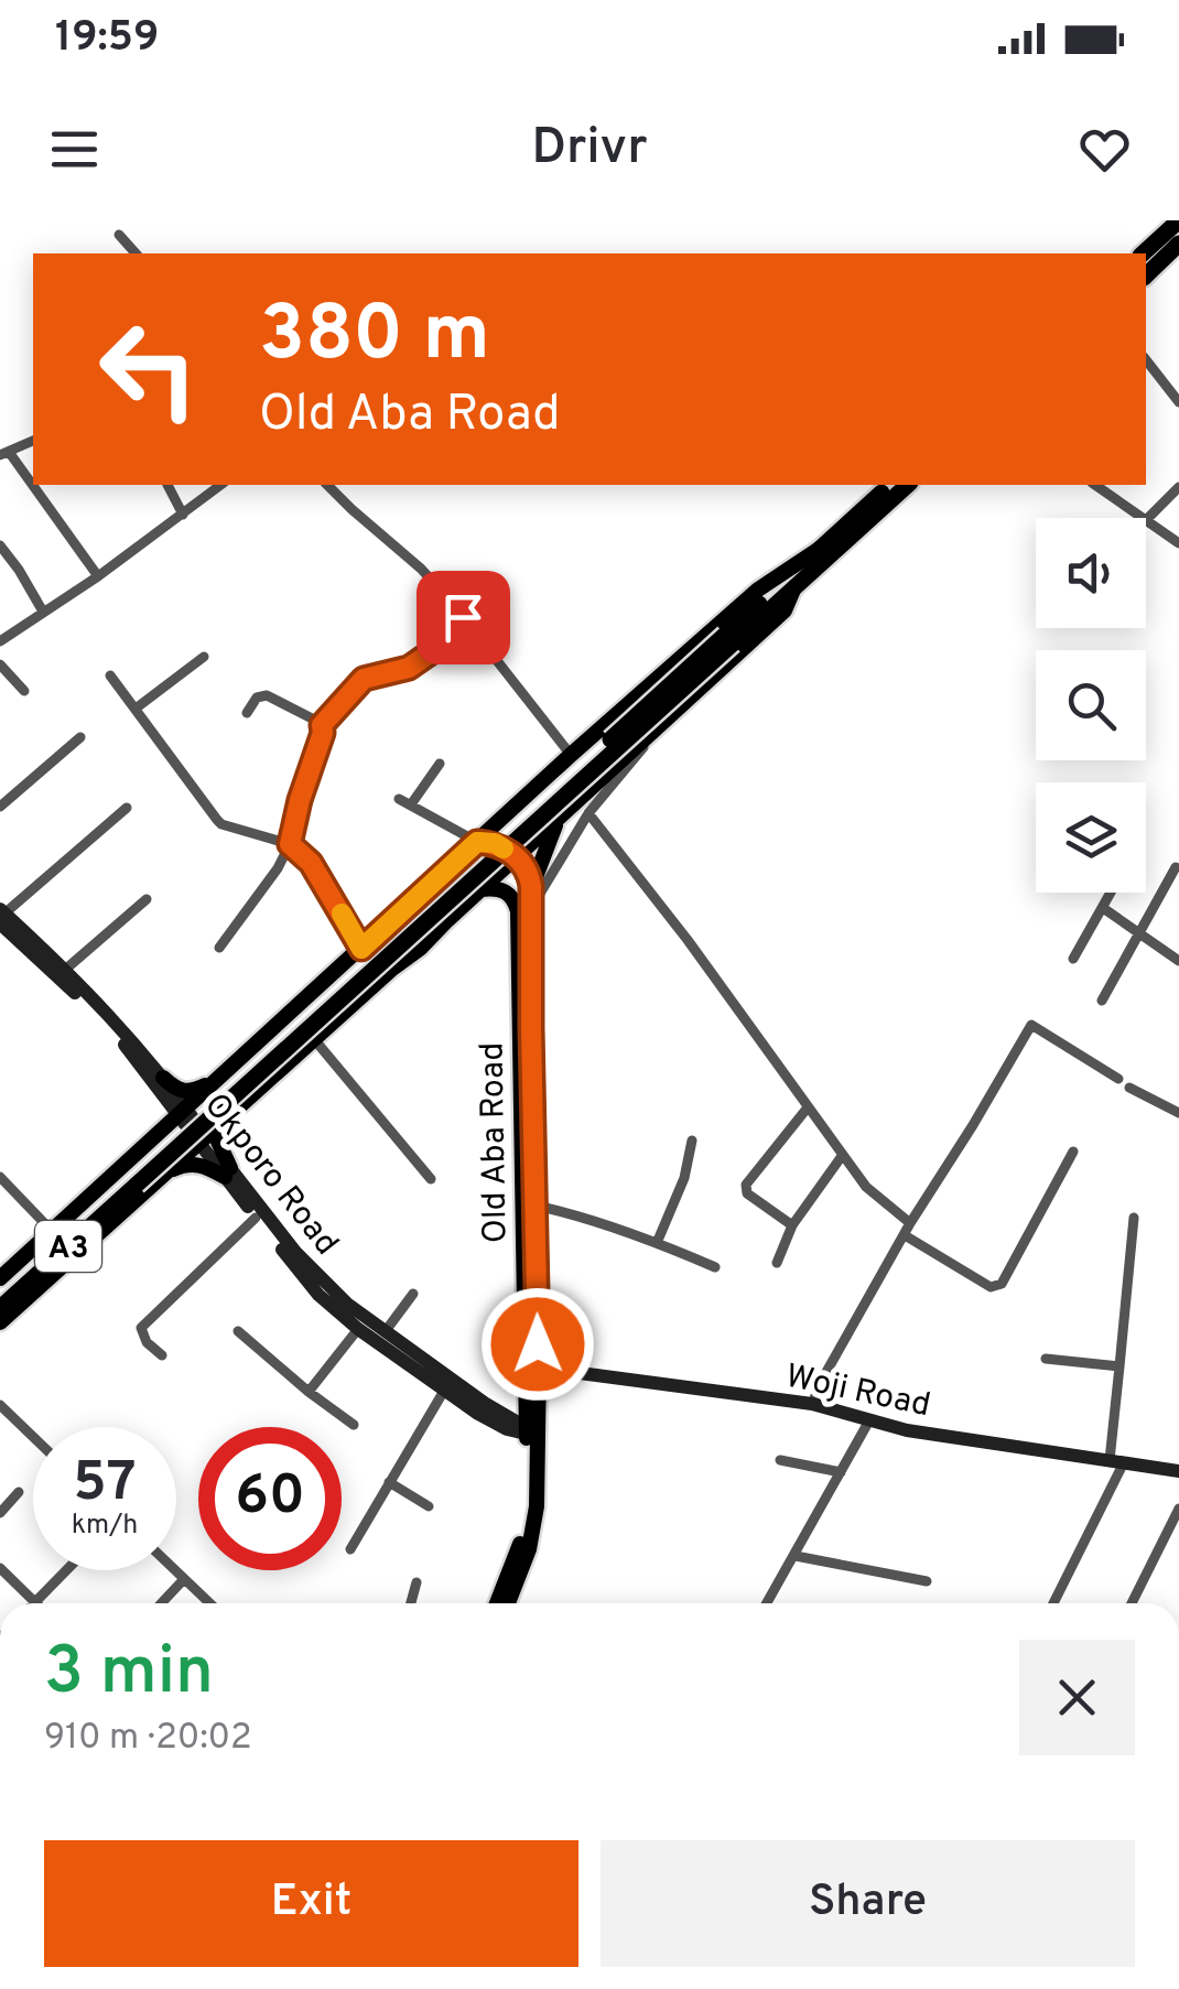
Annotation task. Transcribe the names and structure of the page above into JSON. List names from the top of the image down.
{
  "streets": {
    "highway": ["A3"],
    "main road": ["Old Aba Road", "Okporo Road", "Woji Road"]
  },
  "crossings": [
    ["Old Aba Road", "Okporo Road"],
    ["Old Aba Road", "Woji Road"]
  ],
  "page": {
    "status": "19:59",
    "header": "Drivr",
    "turn": ["380 m", "Old Aba Road"],
    "speed": "57 km/h",
    "limit": "60",
    "heading": ["3 min", "910 m · 20:02"],
    "buttons": ["Exit", "Share"]
  }
}
